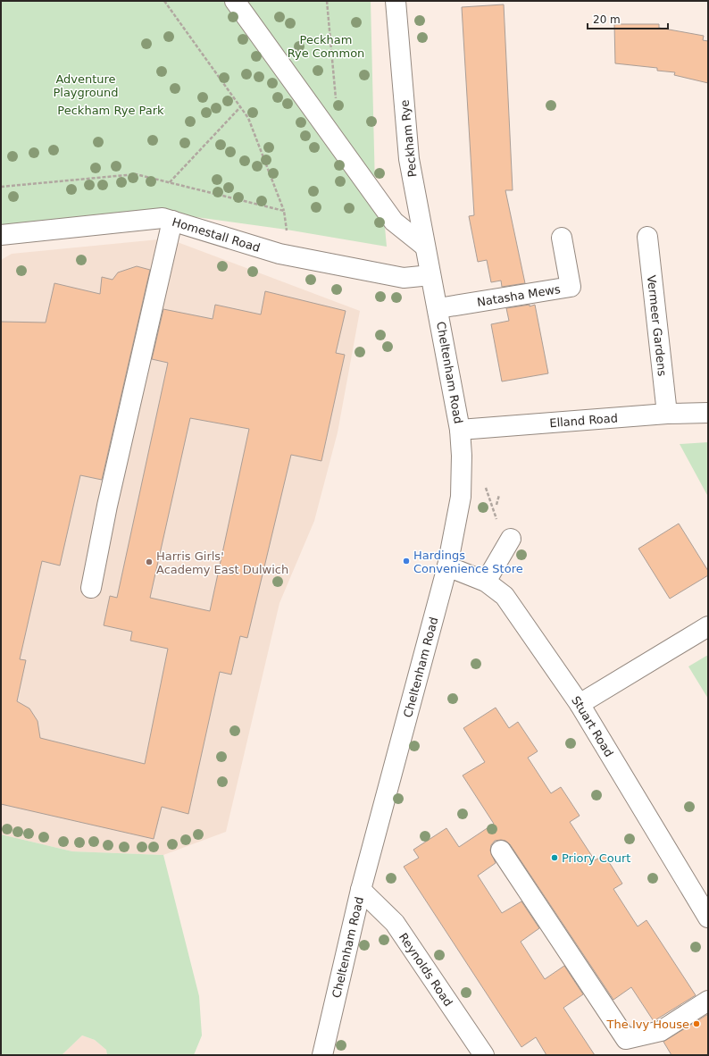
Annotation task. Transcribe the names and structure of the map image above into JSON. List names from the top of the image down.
{
  "streets": {
    "street": [
      "Peckham Rye",
      "Homestall Road",
      "Natasha Mews",
      "Vermeer Gardens",
      "Cheltenham Road",
      "Elland Road",
      "Stuart Road",
      "Reynolds Road"
    ]
  },
  "crossings": [
    ["Peckham Rye", "Homestall Road"],
    ["Peckham Rye", "Cheltenham Road"],
    ["Homestall Road", "Cheltenham Road"],
    ["Natasha Mews", "Cheltenham Road"],
    ["Vermeer Gardens", "Elland Road"],
    ["Cheltenham Road", "Elland Road"],
    ["Cheltenham Road", "Stuart Road"],
    ["Cheltenham Road", "Reynolds Road"]
  ],
  "parks": ["Peckham Rye Common", "Adventure Playground", "Peckham Rye Park"],
  "places": [
    "Hardings Convenience Store",
    "Harris Girls' Academy East Dulwich",
    "Priory Court",
    "The Ivy House"
  ],
  "scale_bar": "20 m"
}
